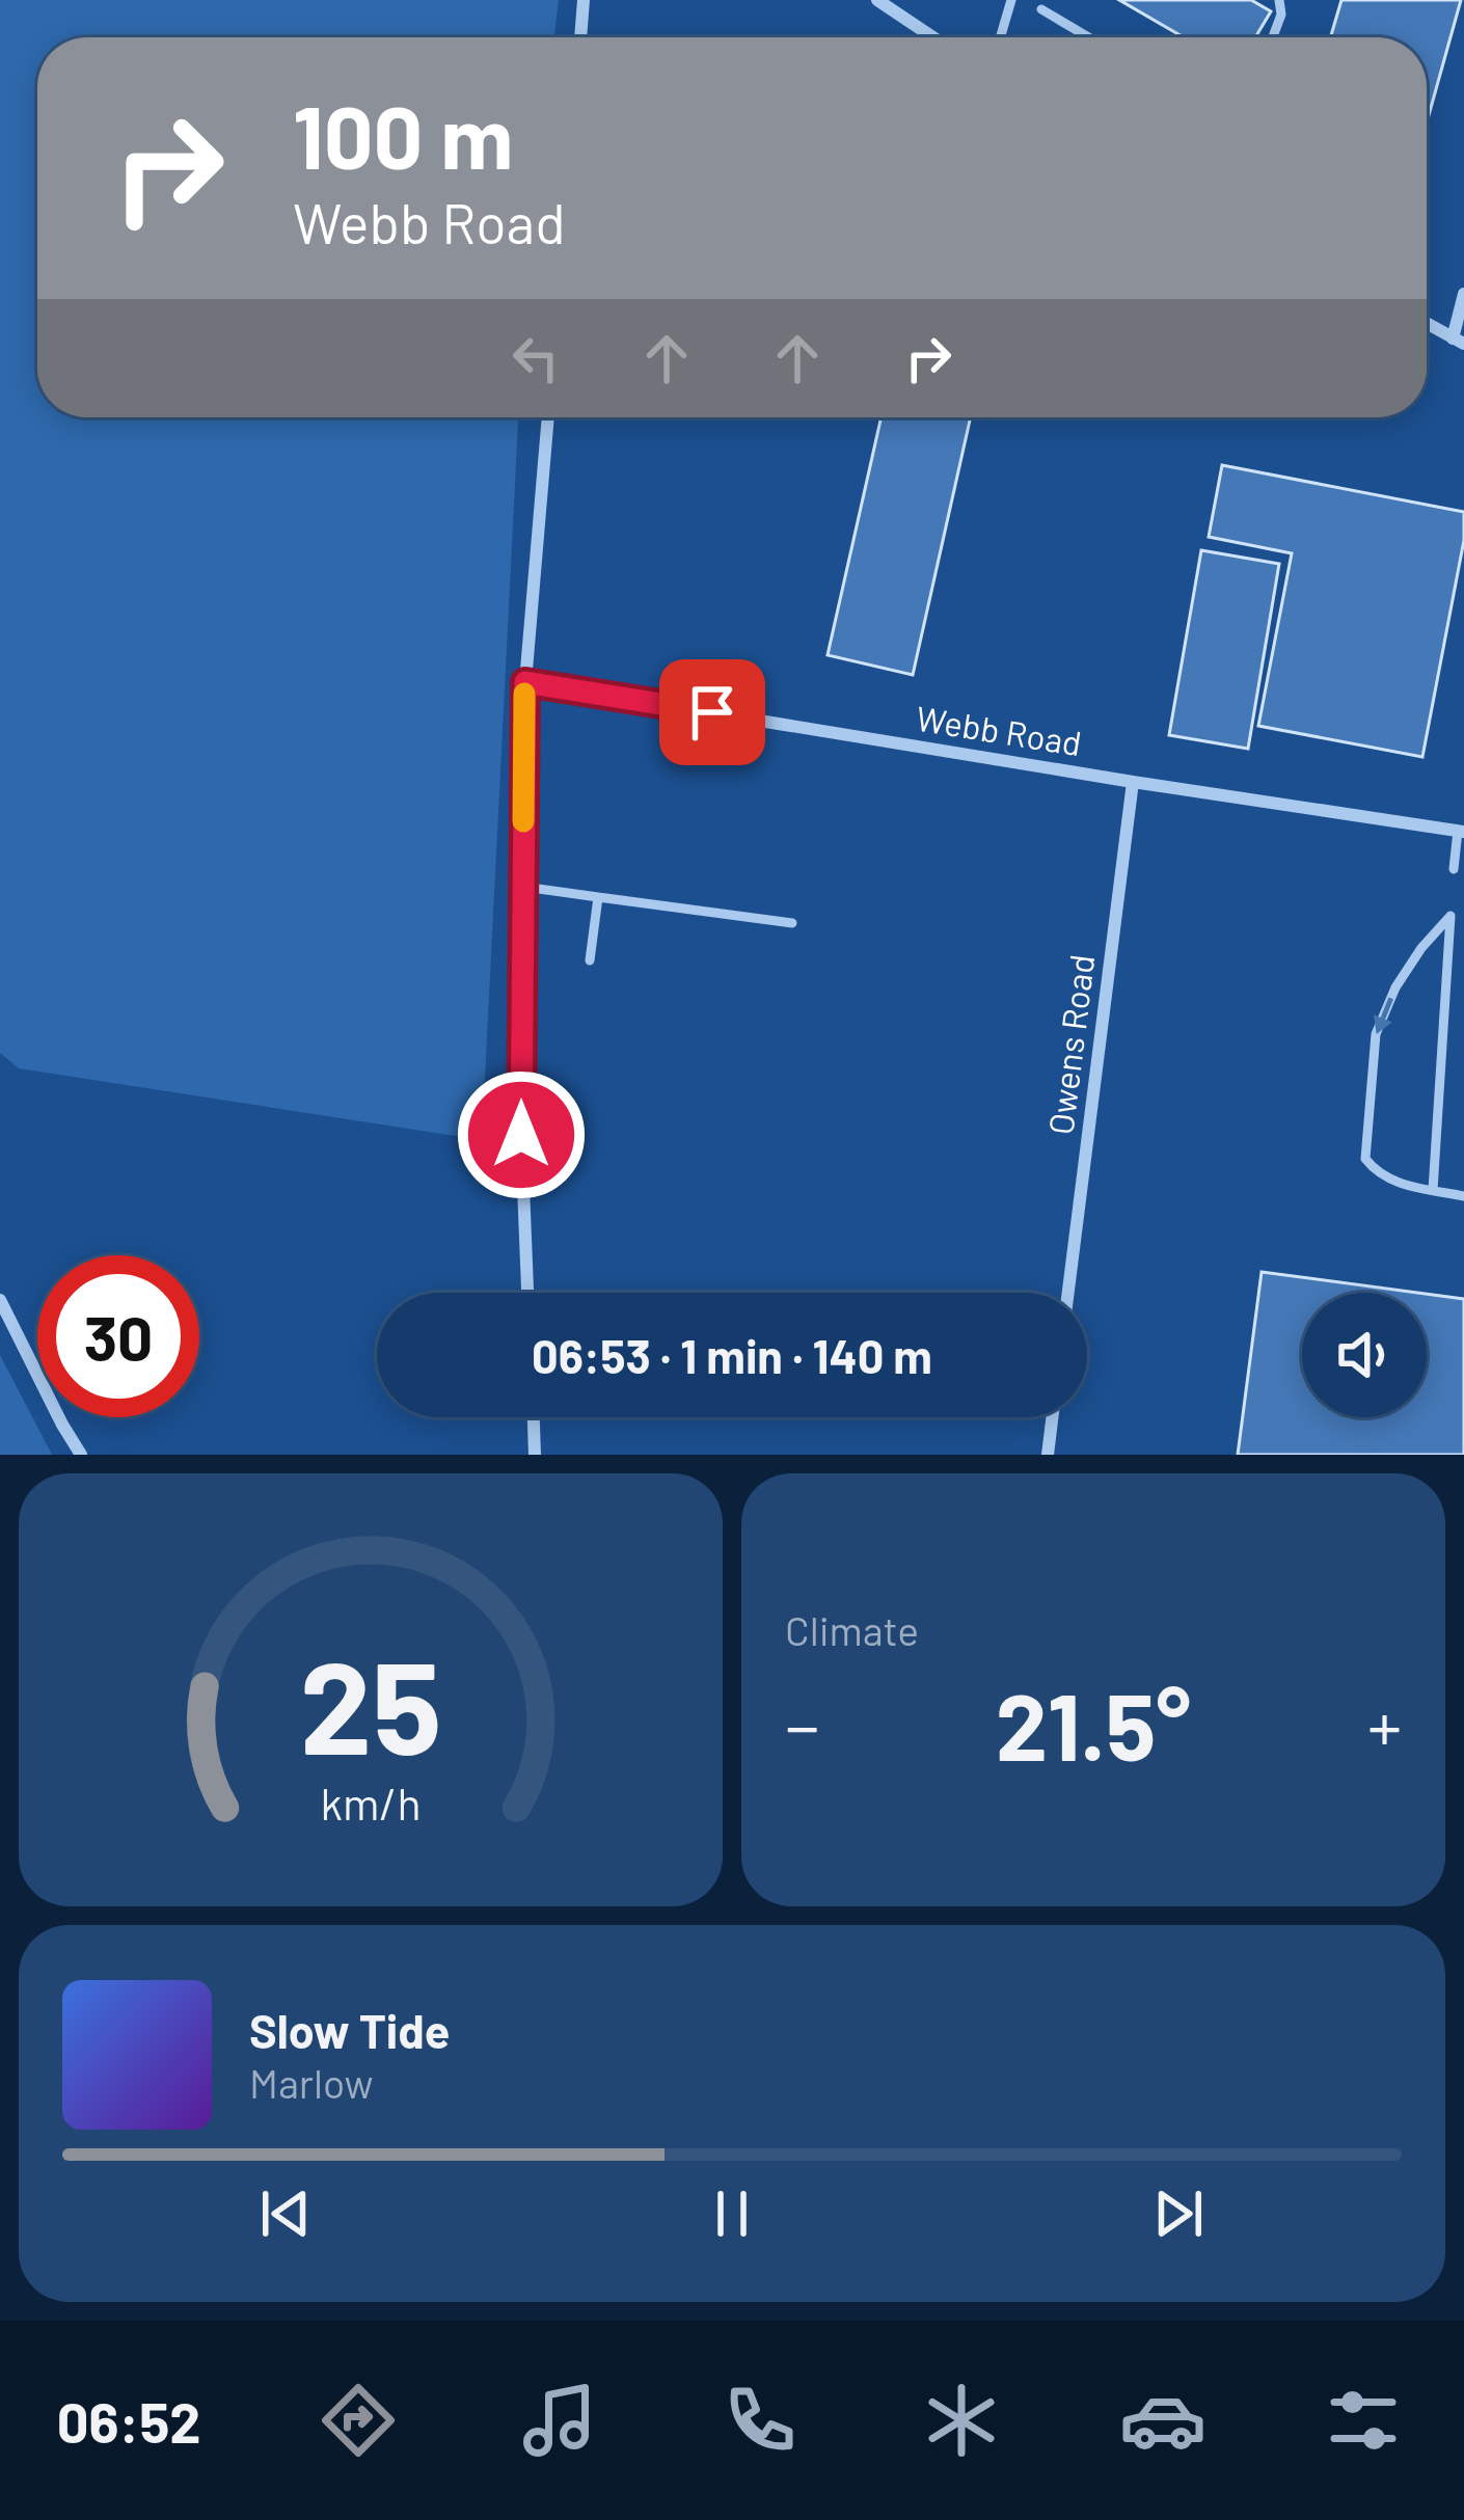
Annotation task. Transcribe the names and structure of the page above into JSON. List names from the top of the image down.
{
  "streets": {
    "street": ["Webb Road", "Owens Road"]
  },
  "crossings": [
    ["Webb Road", "Owens Road"]
  ],
  "page": {
    "turn": ["100 m", "Webb Road"],
    "limit": "30",
    "trip": "06:53 · 1 min · 140 m",
    "tile": "Climate",
    "heat": ["−", "21.5°", "+"],
    "song": ["Slow Tide", "Marlow"],
    "tabs": "06:52",
    "gauge": ["25", "km/h"]
  }
}
